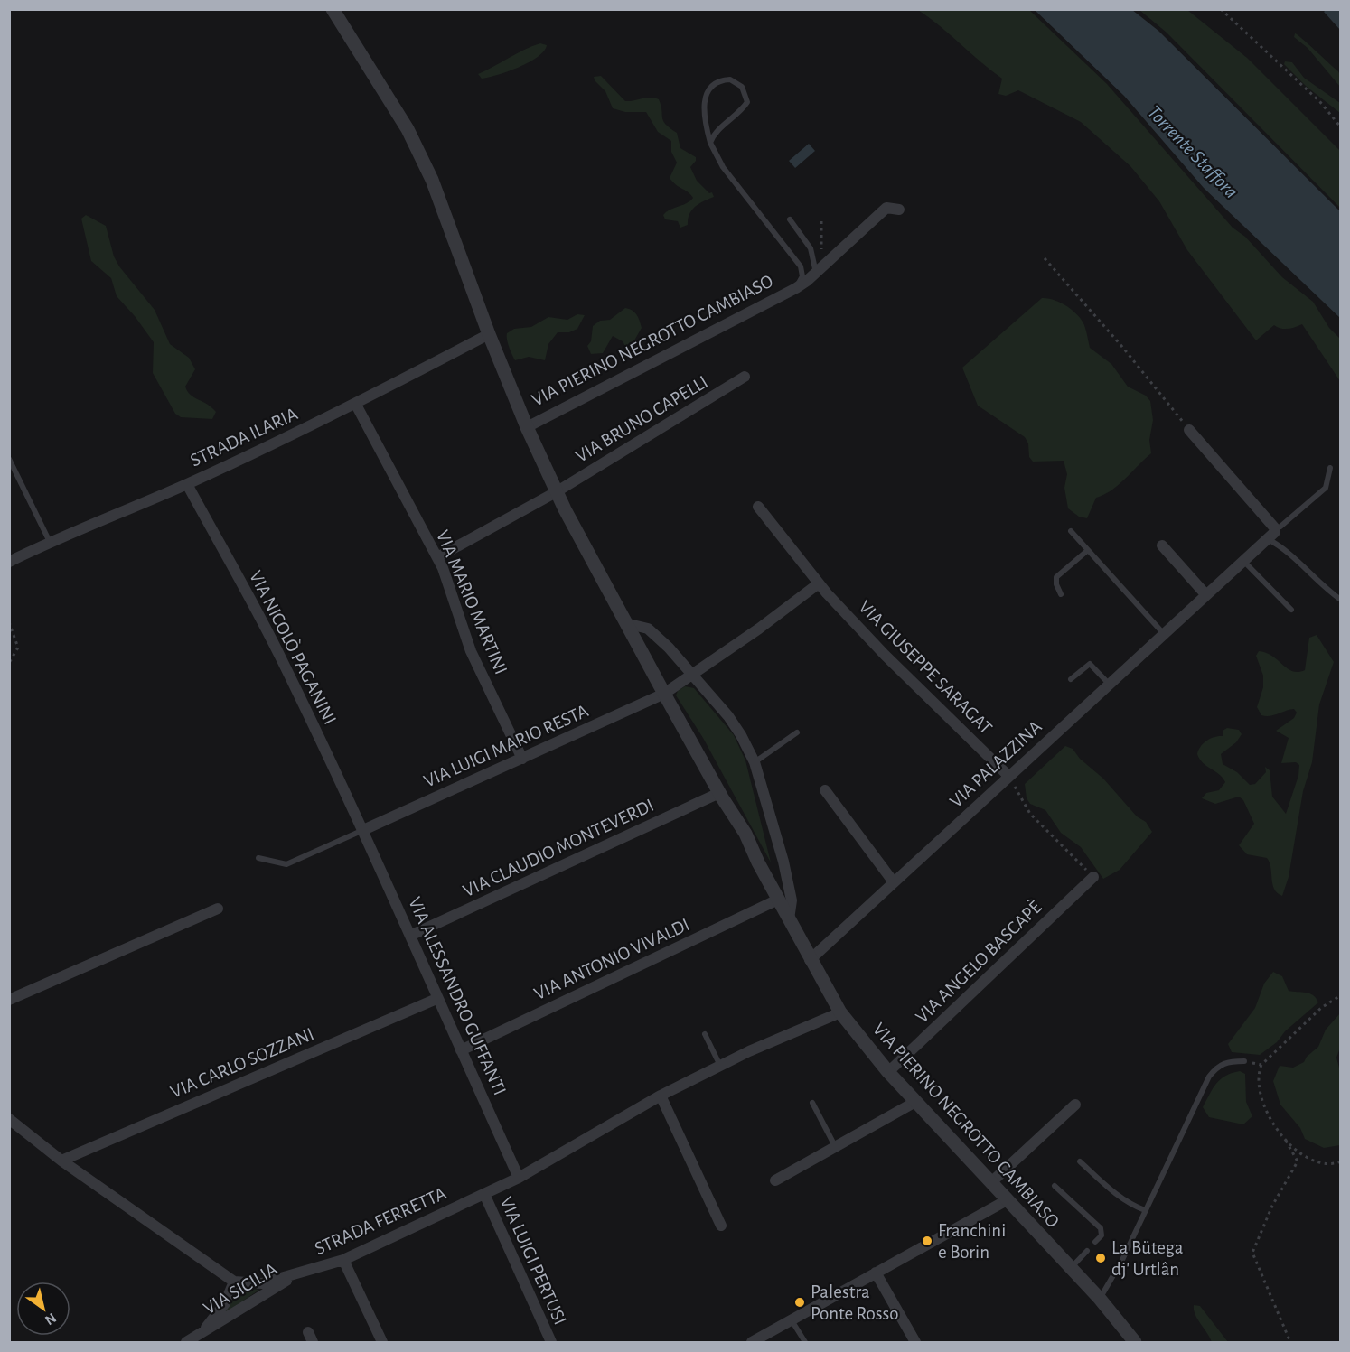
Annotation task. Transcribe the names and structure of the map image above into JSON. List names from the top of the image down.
{
  "streets": {
    "street": [
      "VIA PIERINO NEGROTTO CAMBIASO",
      "VIA BRUNO CAPELLI",
      "STRADA ILARIA",
      "VIA MARIO MARTINI",
      "VIA NICOLÒ PAGANINI",
      "VIA GIUSEPPE SARAGAT",
      "VIA LUIGI MARIO RESTA",
      "VIA PALAZZINA",
      "VIA CLAUDIO MONTEVERDI",
      "VIA ANTONIO VIVALDI",
      "VIA ANGELO BASCAPÈ",
      "VIA ALESSANDRO GUFFANTI",
      "VIA CARLO SOZZANI",
      "STRADA FERRETTA",
      "VIA LUIGI PERTUSI",
      "VIA SICILIA"
    ]
  },
  "crossings": [
    ["VIA PIERINO NEGROTTO CAMBIASO", "VIA BRUNO CAPELLI"],
    ["VIA PIERINO NEGROTTO CAMBIASO", "STRADA ILARIA"],
    ["VIA PIERINO NEGROTTO CAMBIASO", "VIA LUIGI MARIO RESTA"],
    ["VIA PIERINO NEGROTTO CAMBIASO", "VIA PALAZZINA"],
    ["VIA PIERINO NEGROTTO CAMBIASO", "VIA CLAUDIO MONTEVERDI"],
    ["VIA PIERINO NEGROTTO CAMBIASO", "VIA ANTONIO VIVALDI"],
    ["VIA PIERINO NEGROTTO CAMBIASO", "VIA ANGELO BASCAPÈ"],
    ["VIA PIERINO NEGROTTO CAMBIASO", "STRADA FERRETTA"],
    ["VIA BRUNO CAPELLI", "VIA MARIO MARTINI"],
    ["STRADA ILARIA", "VIA MARIO MARTINI"],
    ["STRADA ILARIA", "VIA NICOLÒ PAGANINI"],
    ["VIA MARIO MARTINI", "VIA LUIGI MARIO RESTA"],
    ["VIA NICOLÒ PAGANINI", "VIA LUIGI MARIO RESTA"],
    ["VIA NICOLÒ PAGANINI", "VIA ALESSANDRO GUFFANTI"],
    ["VIA GIUSEPPE SARAGAT", "VIA PALAZZINA"],
    ["VIA LUIGI MARIO RESTA", "VIA ALESSANDRO GUFFANTI"],
    ["VIA CLAUDIO MONTEVERDI", "VIA ALESSANDRO GUFFANTI"],
    ["VIA ANTONIO VIVALDI", "VIA ALESSANDRO GUFFANTI"],
    ["VIA ALESSANDRO GUFFANTI", "VIA CARLO SOZZANI"],
    ["VIA ALESSANDRO GUFFANTI", "STRADA FERRETTA"],
    ["STRADA FERRETTA", "VIA LUIGI PERTUSI"],
    ["STRADA FERRETTA", "VIA SICILIA"]
  ],
  "water": ["Torrente Staffora"],
  "places": ["Franchini e Borin", "La Bütega dj' Urtlân", "Palestra Ponte Rosso"],
  "north": "bottom right"
}
